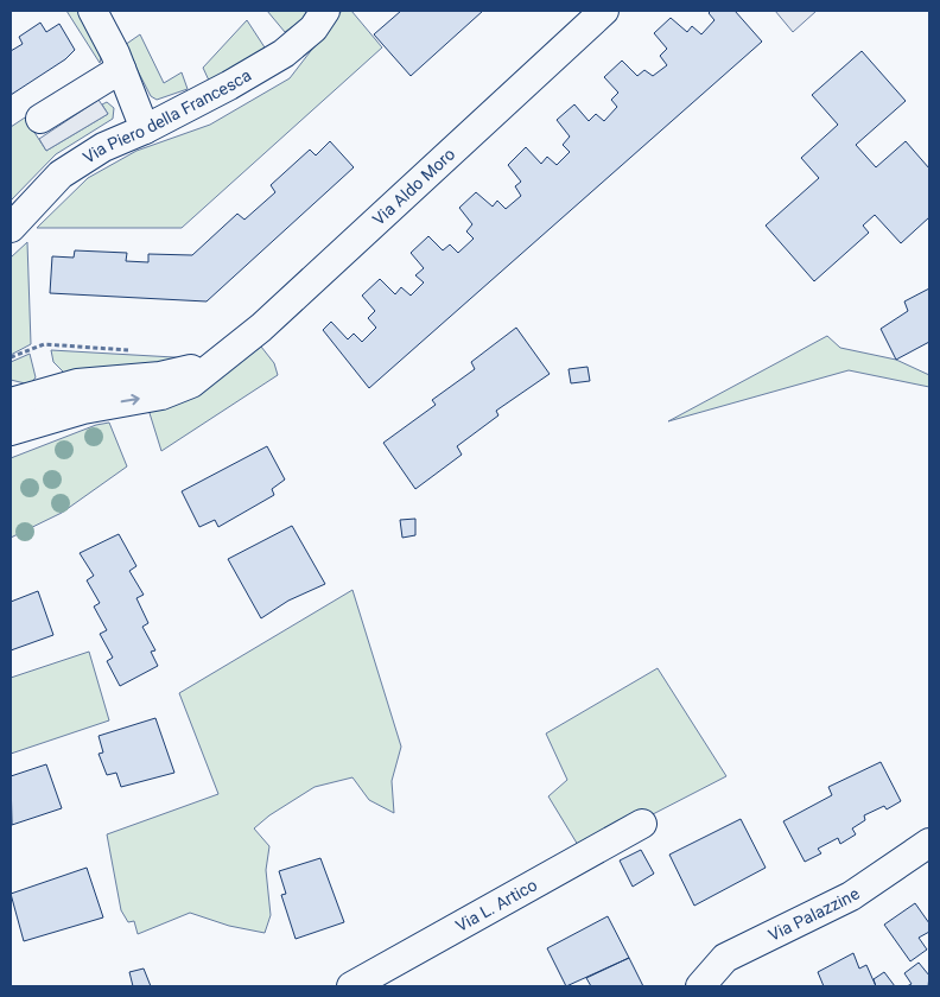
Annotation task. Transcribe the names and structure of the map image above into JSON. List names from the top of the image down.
{
  "streets": {
    "street": [
      "Via Piero della Francesca",
      "Via Aldo Moro",
      "Via L. Artico",
      "Via Palazzine"
    ]
  }
}
